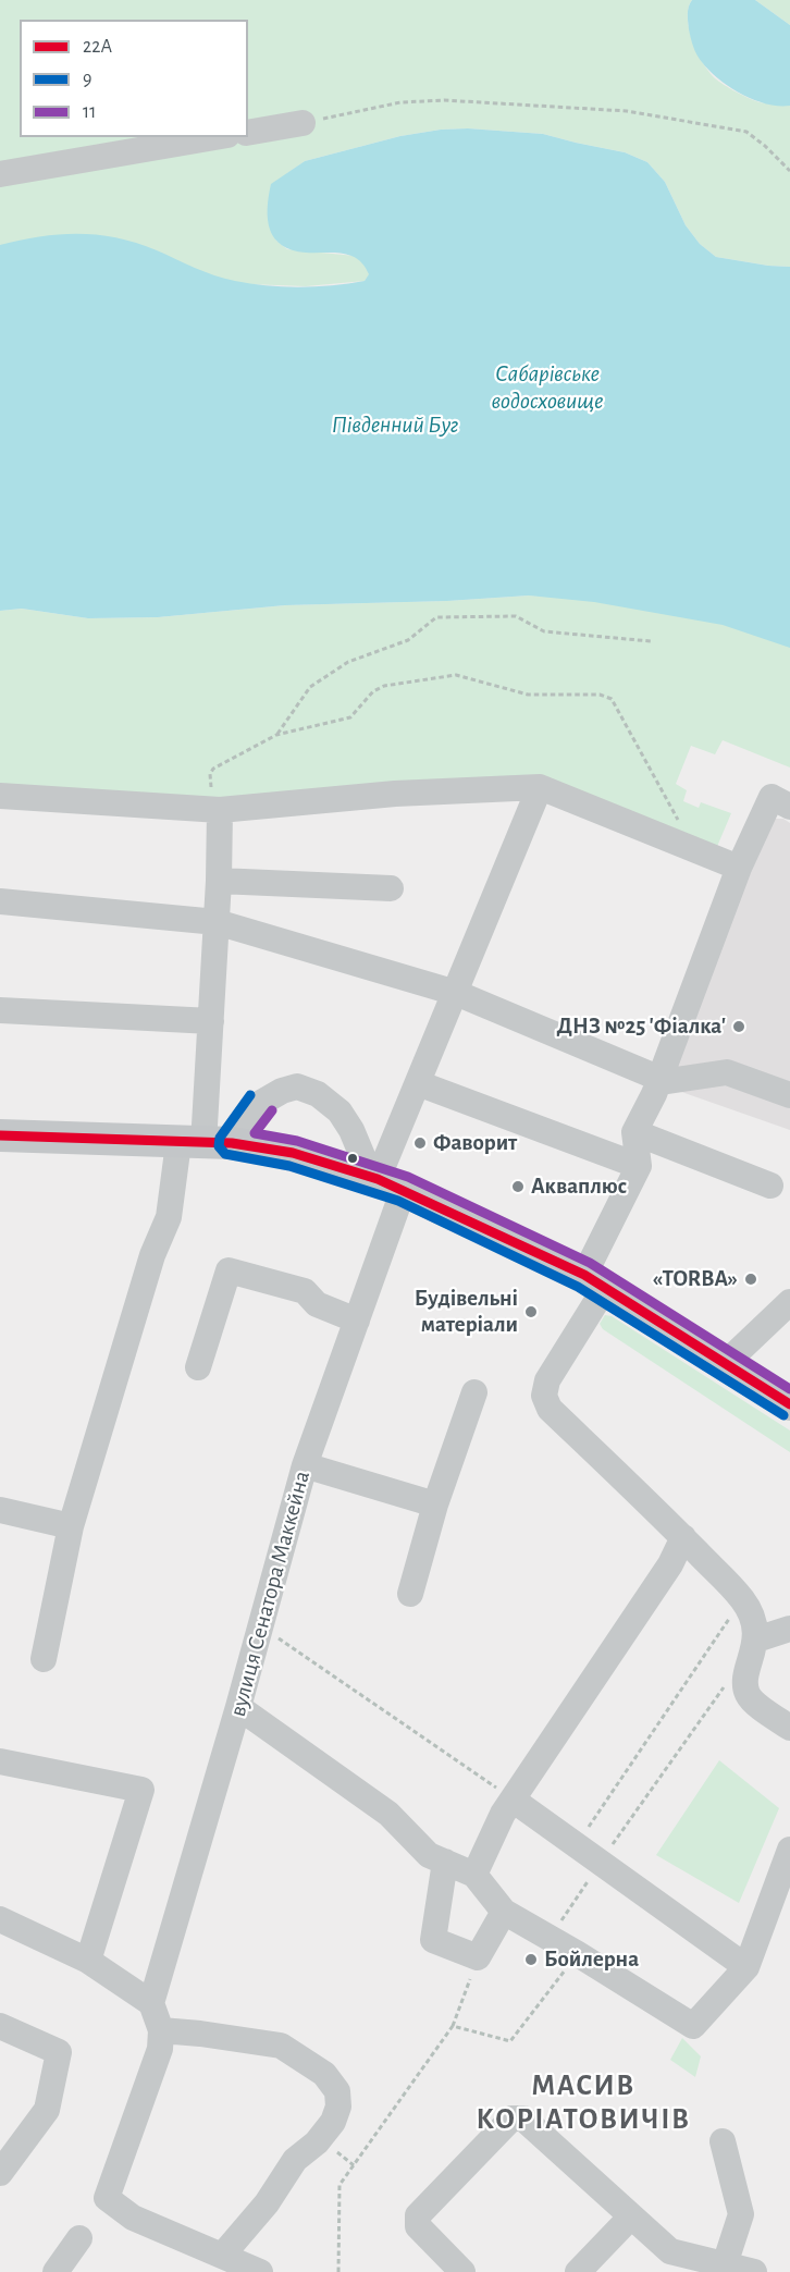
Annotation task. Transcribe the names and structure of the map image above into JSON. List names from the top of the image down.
{
  "streets": {
    "street": ["вулиця Сенатора Маккейна"]
  },
  "districts": ["МАСИВ КОРІАТОВИЧІВ"],
  "water": ["Сабарівське водосховище", "Південний Буг"],
  "places": [
    "ДНЗ №25 'Фіалка'",
    "Фаворит",
    "Акваплюс",
    "«TORBA»",
    "Будівельні матеріали",
    "Бойлерна"
  ],
  "lines": ["transit line 9", "transit line 11", "transit line 22А"],
  "legend": ["22А", "9", "11"]
}
